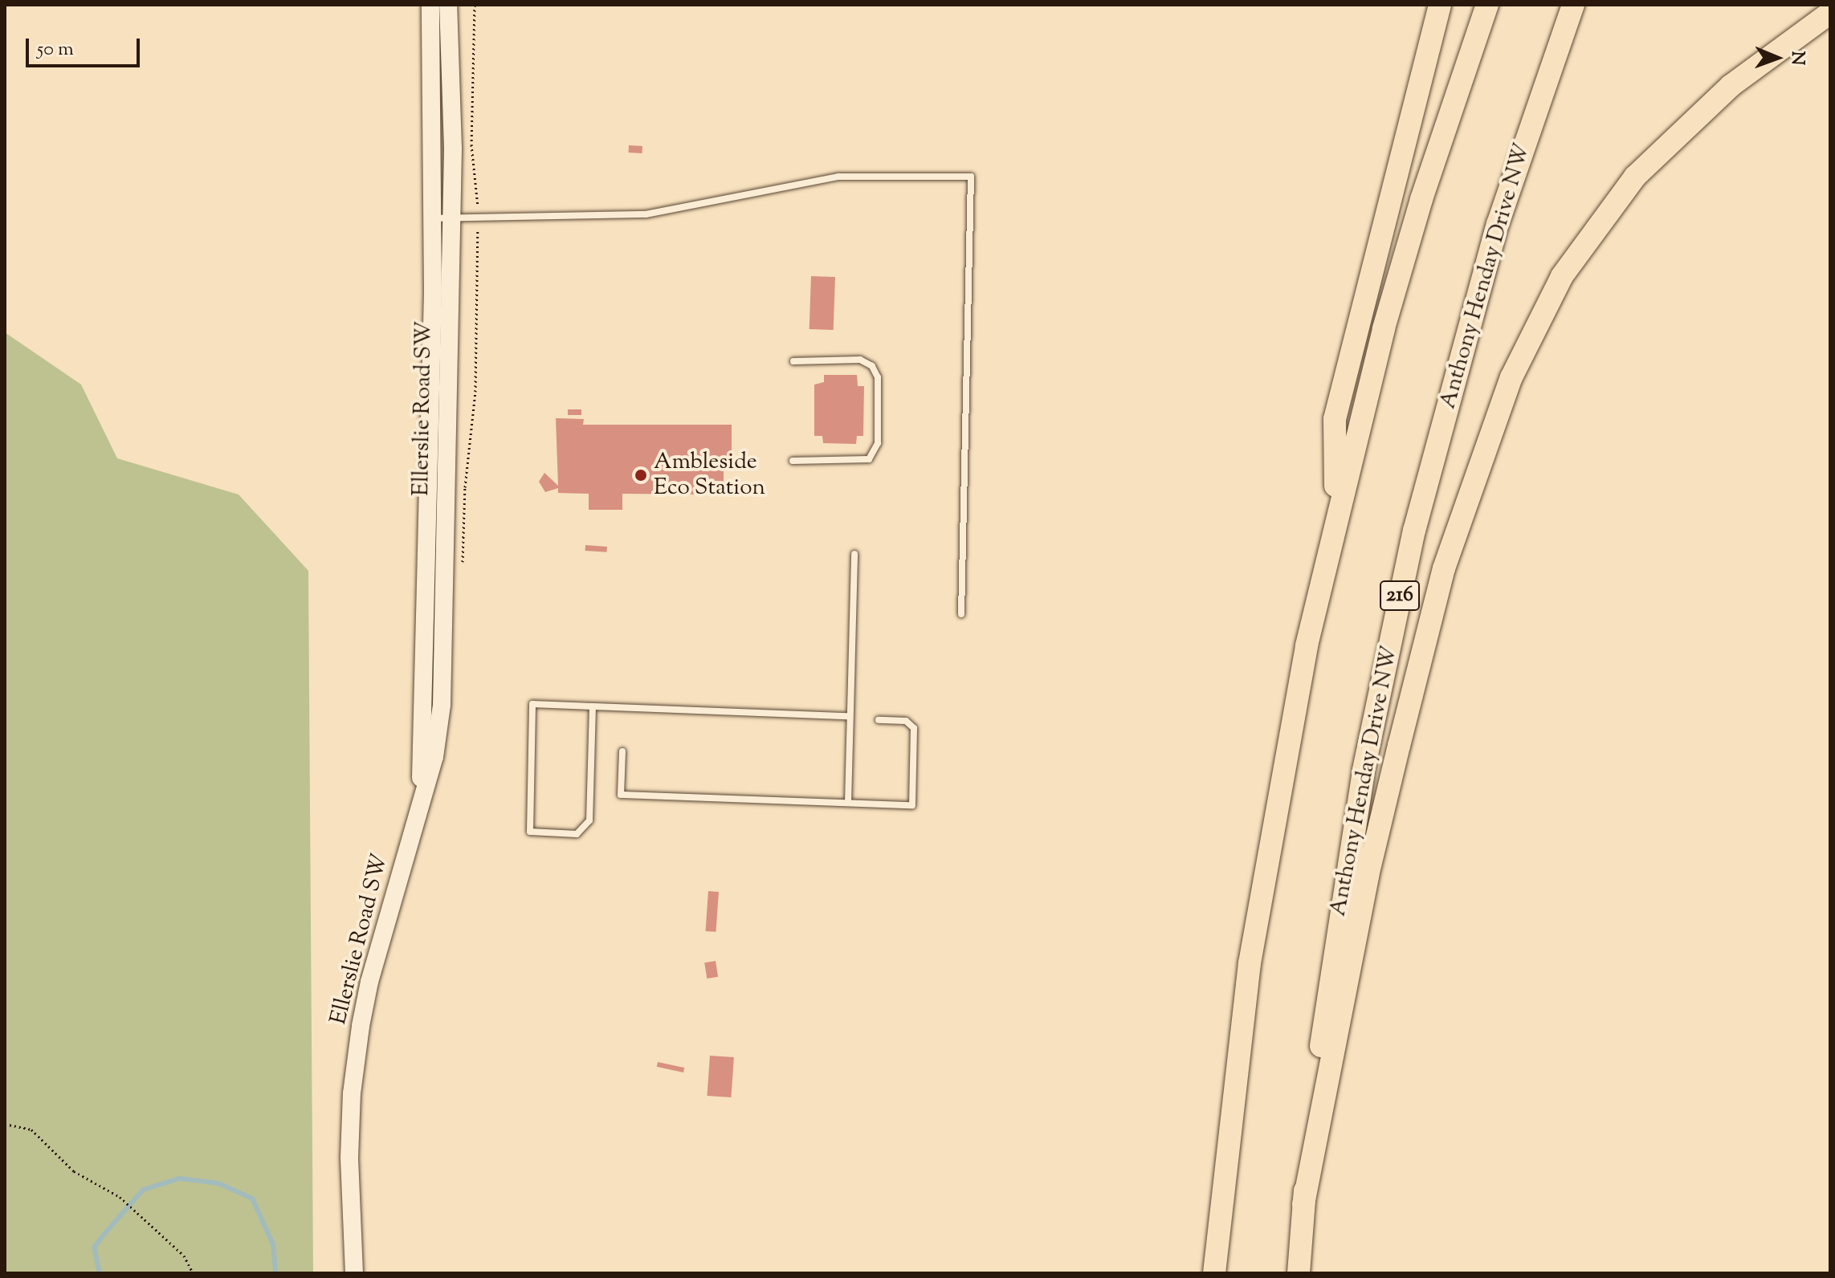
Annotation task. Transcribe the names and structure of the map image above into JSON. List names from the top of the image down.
{
  "streets": {
    "highway": ["Anthony Henday Drive NW", "216"],
    "main road": ["Ellerslie Road SW"]
  },
  "places": ["Ambleside Eco Station"],
  "scale_bar": "50 m",
  "north": "right"
}
